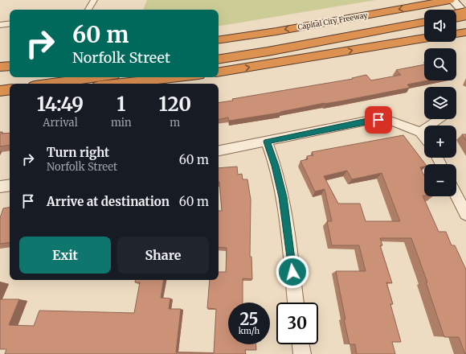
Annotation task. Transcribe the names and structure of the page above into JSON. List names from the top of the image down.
{
  "streets": {
    "highway": ["Capital City Freeway"]
  },
  "page": {
    "map_buttons": ["+", "−"],
    "turn": ["60 m", "Norfolk Street"],
    "eta": [
      "14:49",
      "Arrival",
      "1",
      "min",
      "120",
      "m"
    ],
    "list": [
      {
        "name": "Turn right",
        "note": "Norfolk Street",
        "value": "60 m"
      },
      {
        "name": "Arrive at destination",
        "value": "60 m"
      }
    ],
    "buttons": ["Exit", "Share"],
    "speed": "25 km/h",
    "limit": "30"
  }
}
